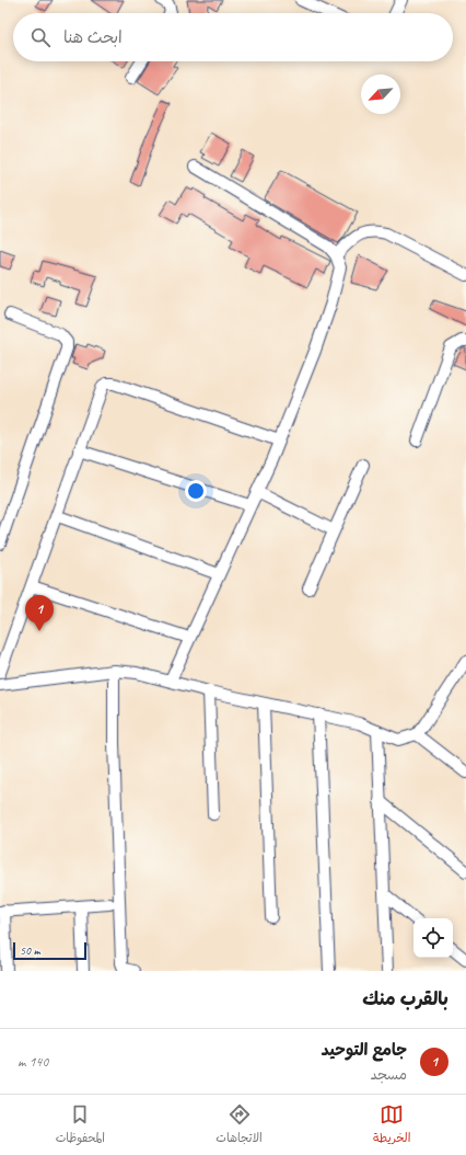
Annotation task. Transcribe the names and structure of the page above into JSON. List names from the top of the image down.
{
  "scale_bar": "50 m",
  "north": "bottom left",
  "page": {
    "search": "ابحث هنا",
    "pins": "1",
    "scale": "50 m",
    "heading": "بالقرب منك",
    "list": [
      {
        "mark": "1",
        "name": "جامع التوحيد",
        "note": "مسجد",
        "value": "140 m"
      }
    ],
    "nav": ["الخريطة", "الاتجاهات", "المحفوظات"]
  }
}
